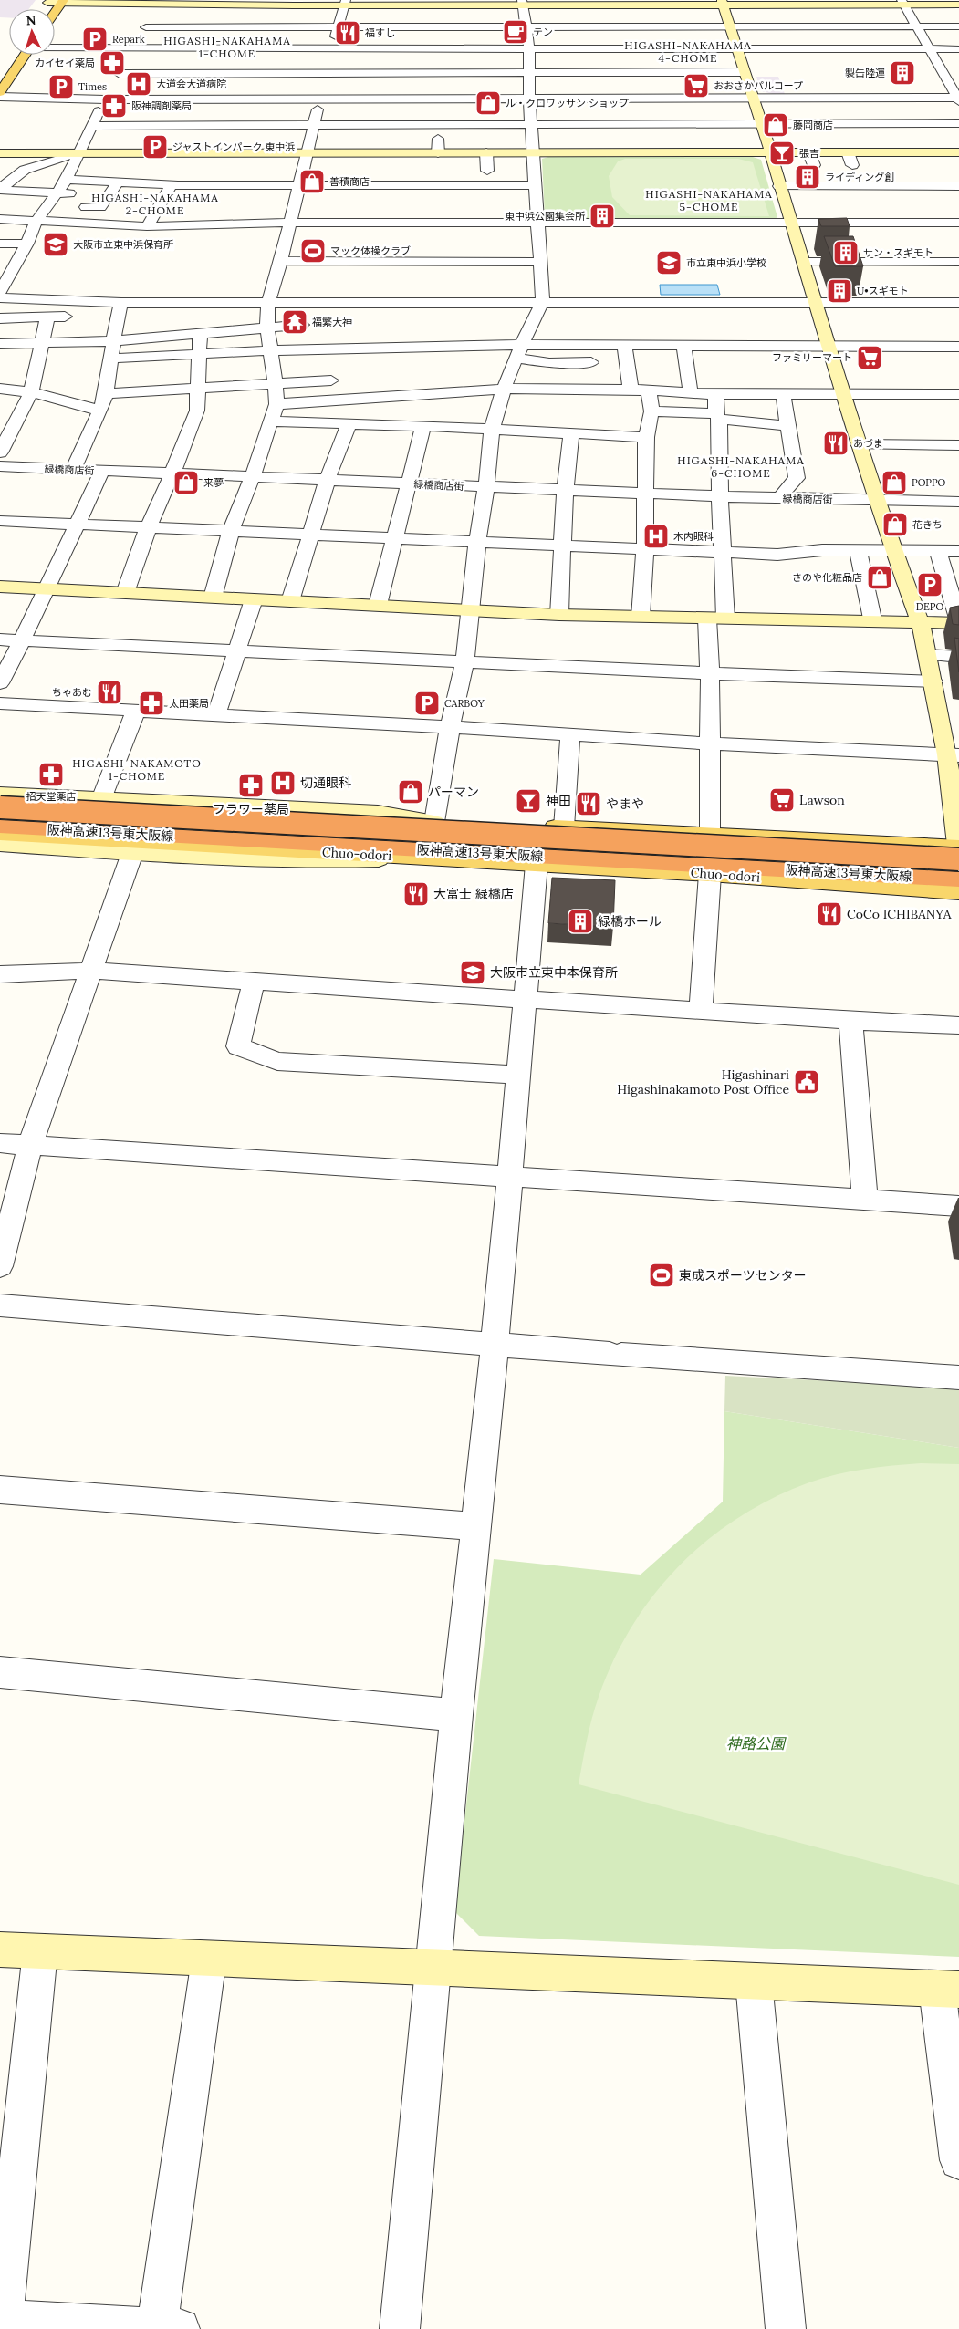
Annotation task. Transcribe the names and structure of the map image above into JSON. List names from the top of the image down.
{
  "streets": {
    "highway": ["阪神高速13号東大阪線"],
    "main road": ["Chuo-odori"],
    "street": ["緑橋商店街"]
  },
  "districts": [
    "HIGASHI-NAKAHAMA 1-CHOME",
    "HIGASHI-NAKAHAMA 4-CHOME",
    "HIGASHI-NAKAHAMA 5-CHOME",
    "HIGASHI-NAKAHAMA 2-CHOME",
    "HIGASHI-NAKAHAMA 6-CHOME",
    "HIGASHI-NAKAMOTO 1-CHOME"
  ],
  "parks": ["神路公園"],
  "places": {
    "cafe": ["テン"],
    "restaurant": [
      "福すし",
      "あづま",
      "ちゃあむ",
      "やまや",
      "大富士 緑橋店",
      "CoCo ICHIBANYA"
    ],
    "parking": [
      "Repark",
      "Times",
      "ジャストインパーク 東中浜",
      "DEPO",
      "CARBOY"
    ],
    "pharmacy": [
      "カイセイ薬局",
      "阪神調剤薬局",
      "太田薬局",
      "招天堂薬店",
      "フラワー薬局"
    ],
    "building": [
      "製缶陸運",
      "ライディング創",
      "東中浜公園集会所",
      "サン・スギモト",
      "U•スギモト",
      "緑橋ホール"
    ],
    "hospital": ["大道会大道病院", "木内眼科", "切通眼科"],
    "supermarket": ["おおさかパルコープ", "ファミリーマート", "Lawson"],
    "shop": [
      "ル・クロワッサン ショップ",
      "藤岡商店",
      "善積商店",
      "来夢",
      "POPPO",
      "花きち",
      "さのや化粧品店",
      "パーマン"
    ],
    "bar": ["張吉", "神田"],
    "school or university": ["大阪市立東中浜保育所", "市立東中浜小学校", "大阪市立東中本保育所"],
    "sports": ["マック体操クラブ", "東成スポーツセンター"],
    "temple": ["福繁大神"],
    "public building": ["Higashinari Higashinakamoto Post Office"]
  },
  "north": "top"
}
